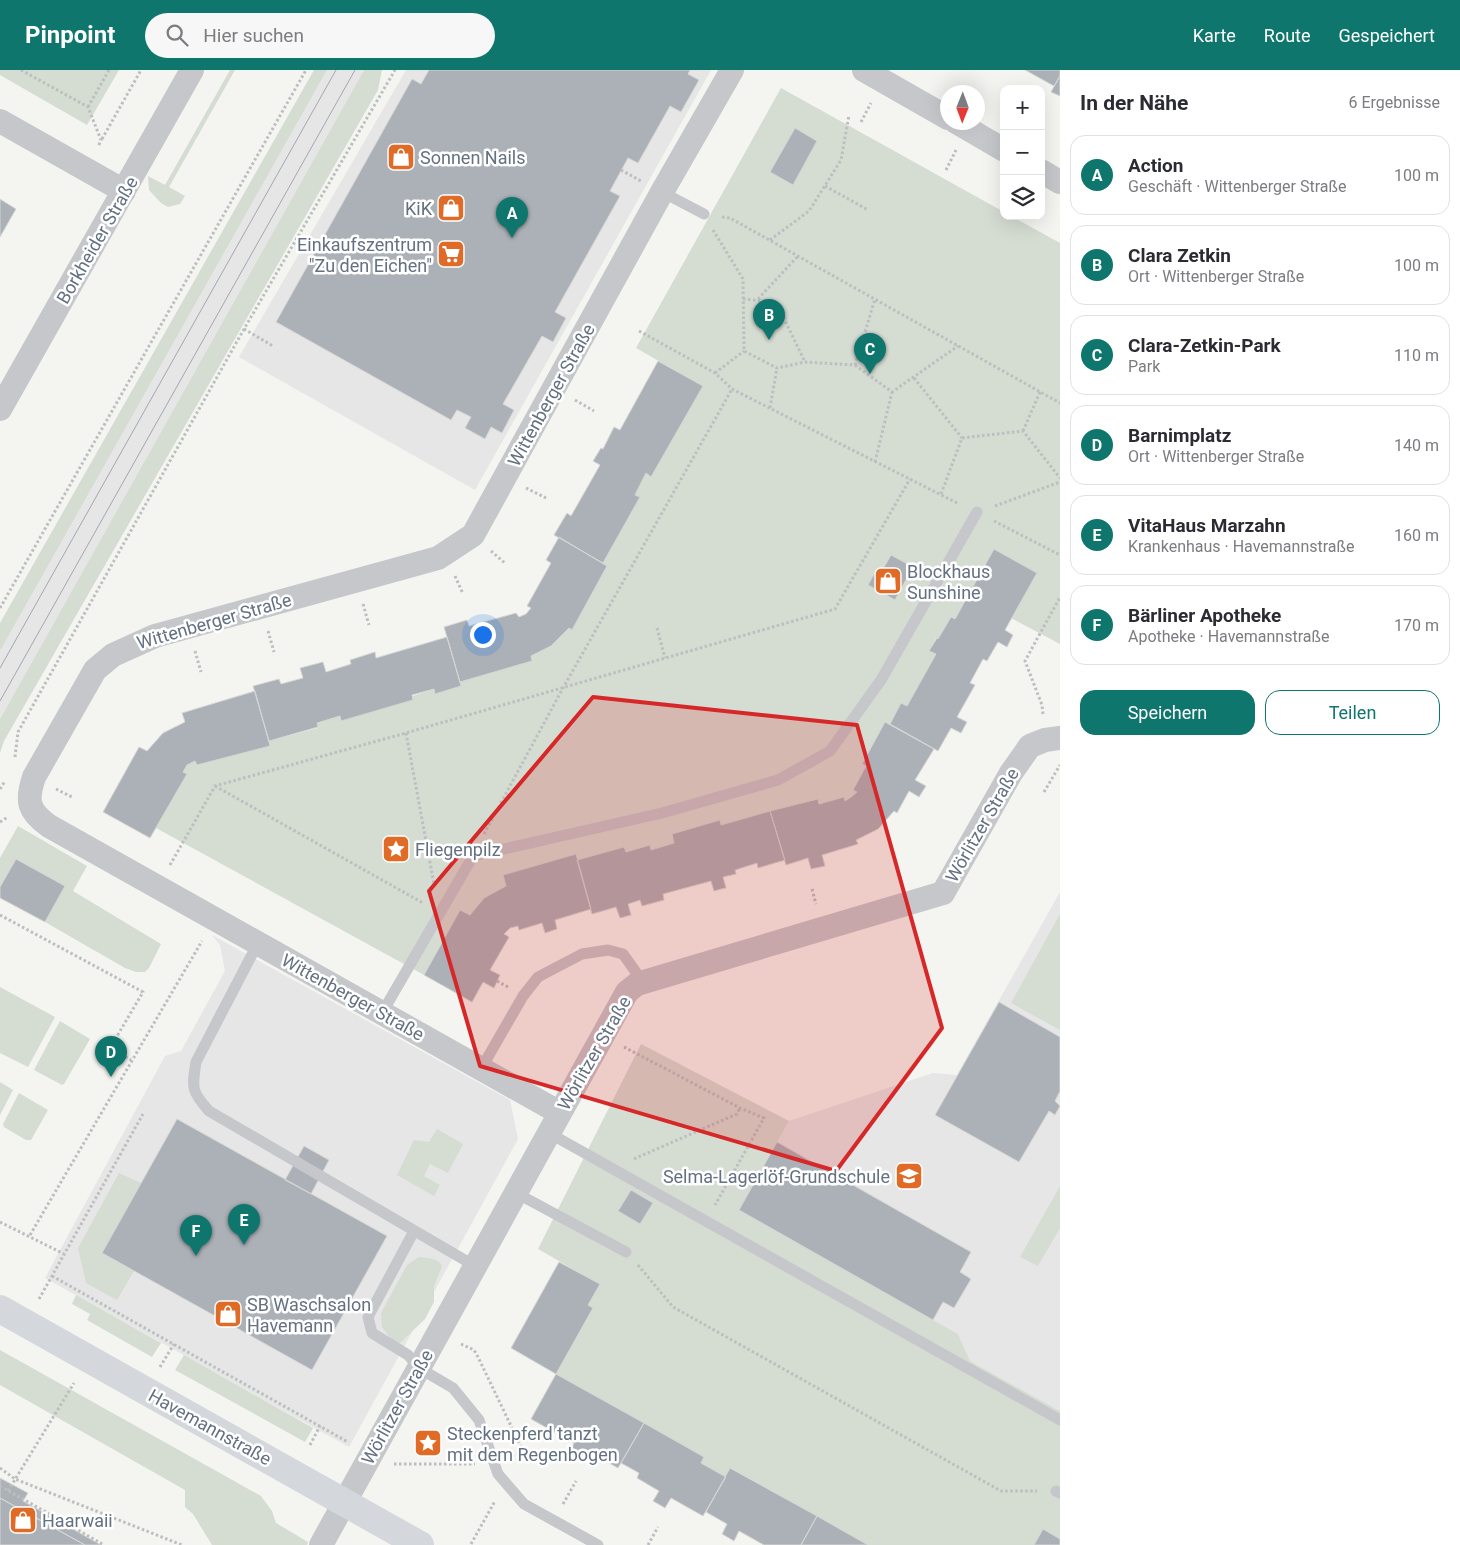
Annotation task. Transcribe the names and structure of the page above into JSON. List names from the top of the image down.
{
  "streets": {
    "main road": ["Havemannstraße"],
    "street": ["Borkheider Straße", "Wittenberger Straße", "Wörlitzer Straße"]
  },
  "crossings": [
    ["Wittenberger Straße", "Wörlitzer Straße"],
    ["Wörlitzer Straße", "Havemannstraße"]
  ],
  "places": {
    "shop": [
      "Sonnen Nails",
      "KiK",
      "Blockhaus Sunshine",
      "SB Waschsalon Havemann",
      "Haarwaii"
    ],
    "supermarket": ["Einkaufszentrum \"Zu den Eichen\""],
    "place": ["Fliegenpilz", "Steckenpferd tanzt mit dem Regenbogen"],
    "school or university": ["Selma-Lagerlöf-Grundschule"]
  },
  "north": "bottom",
  "page": {
    "header": "Pinpoint",
    "search": "Hier suchen",
    "nav": ["Karte", "Route", "Gespeichert"],
    "heading": ["In der Nähe", "6 Ergebnisse"],
    "map_buttons": ["+", "−"],
    "list": [
      {
        "mark": "A",
        "name": "Action",
        "note": "Geschäft · Wittenberger Straße",
        "value": "100 m"
      },
      {
        "mark": "B",
        "name": "Clara Zetkin",
        "note": "Ort · Wittenberger Straße",
        "value": "100 m"
      },
      {
        "mark": "C",
        "name": "Clara-Zetkin-Park",
        "note": "Park",
        "value": "110 m"
      },
      {
        "mark": "D",
        "name": "Barnimplatz",
        "note": "Ort · Wittenberger Straße",
        "value": "140 m"
      },
      {
        "mark": "E",
        "name": "VitaHaus Marzahn",
        "note": "Krankenhaus · Havemannstraße",
        "value": "160 m"
      },
      {
        "mark": "F",
        "name": "Bärliner Apotheke",
        "note": "Apotheke · Havemannstraße",
        "value": "170 m"
      }
    ],
    "pins": [
      "A",
      "B",
      "C",
      "D",
      "E",
      "F"
    ],
    "buttons": ["Speichern", "Teilen"]
  }
}
